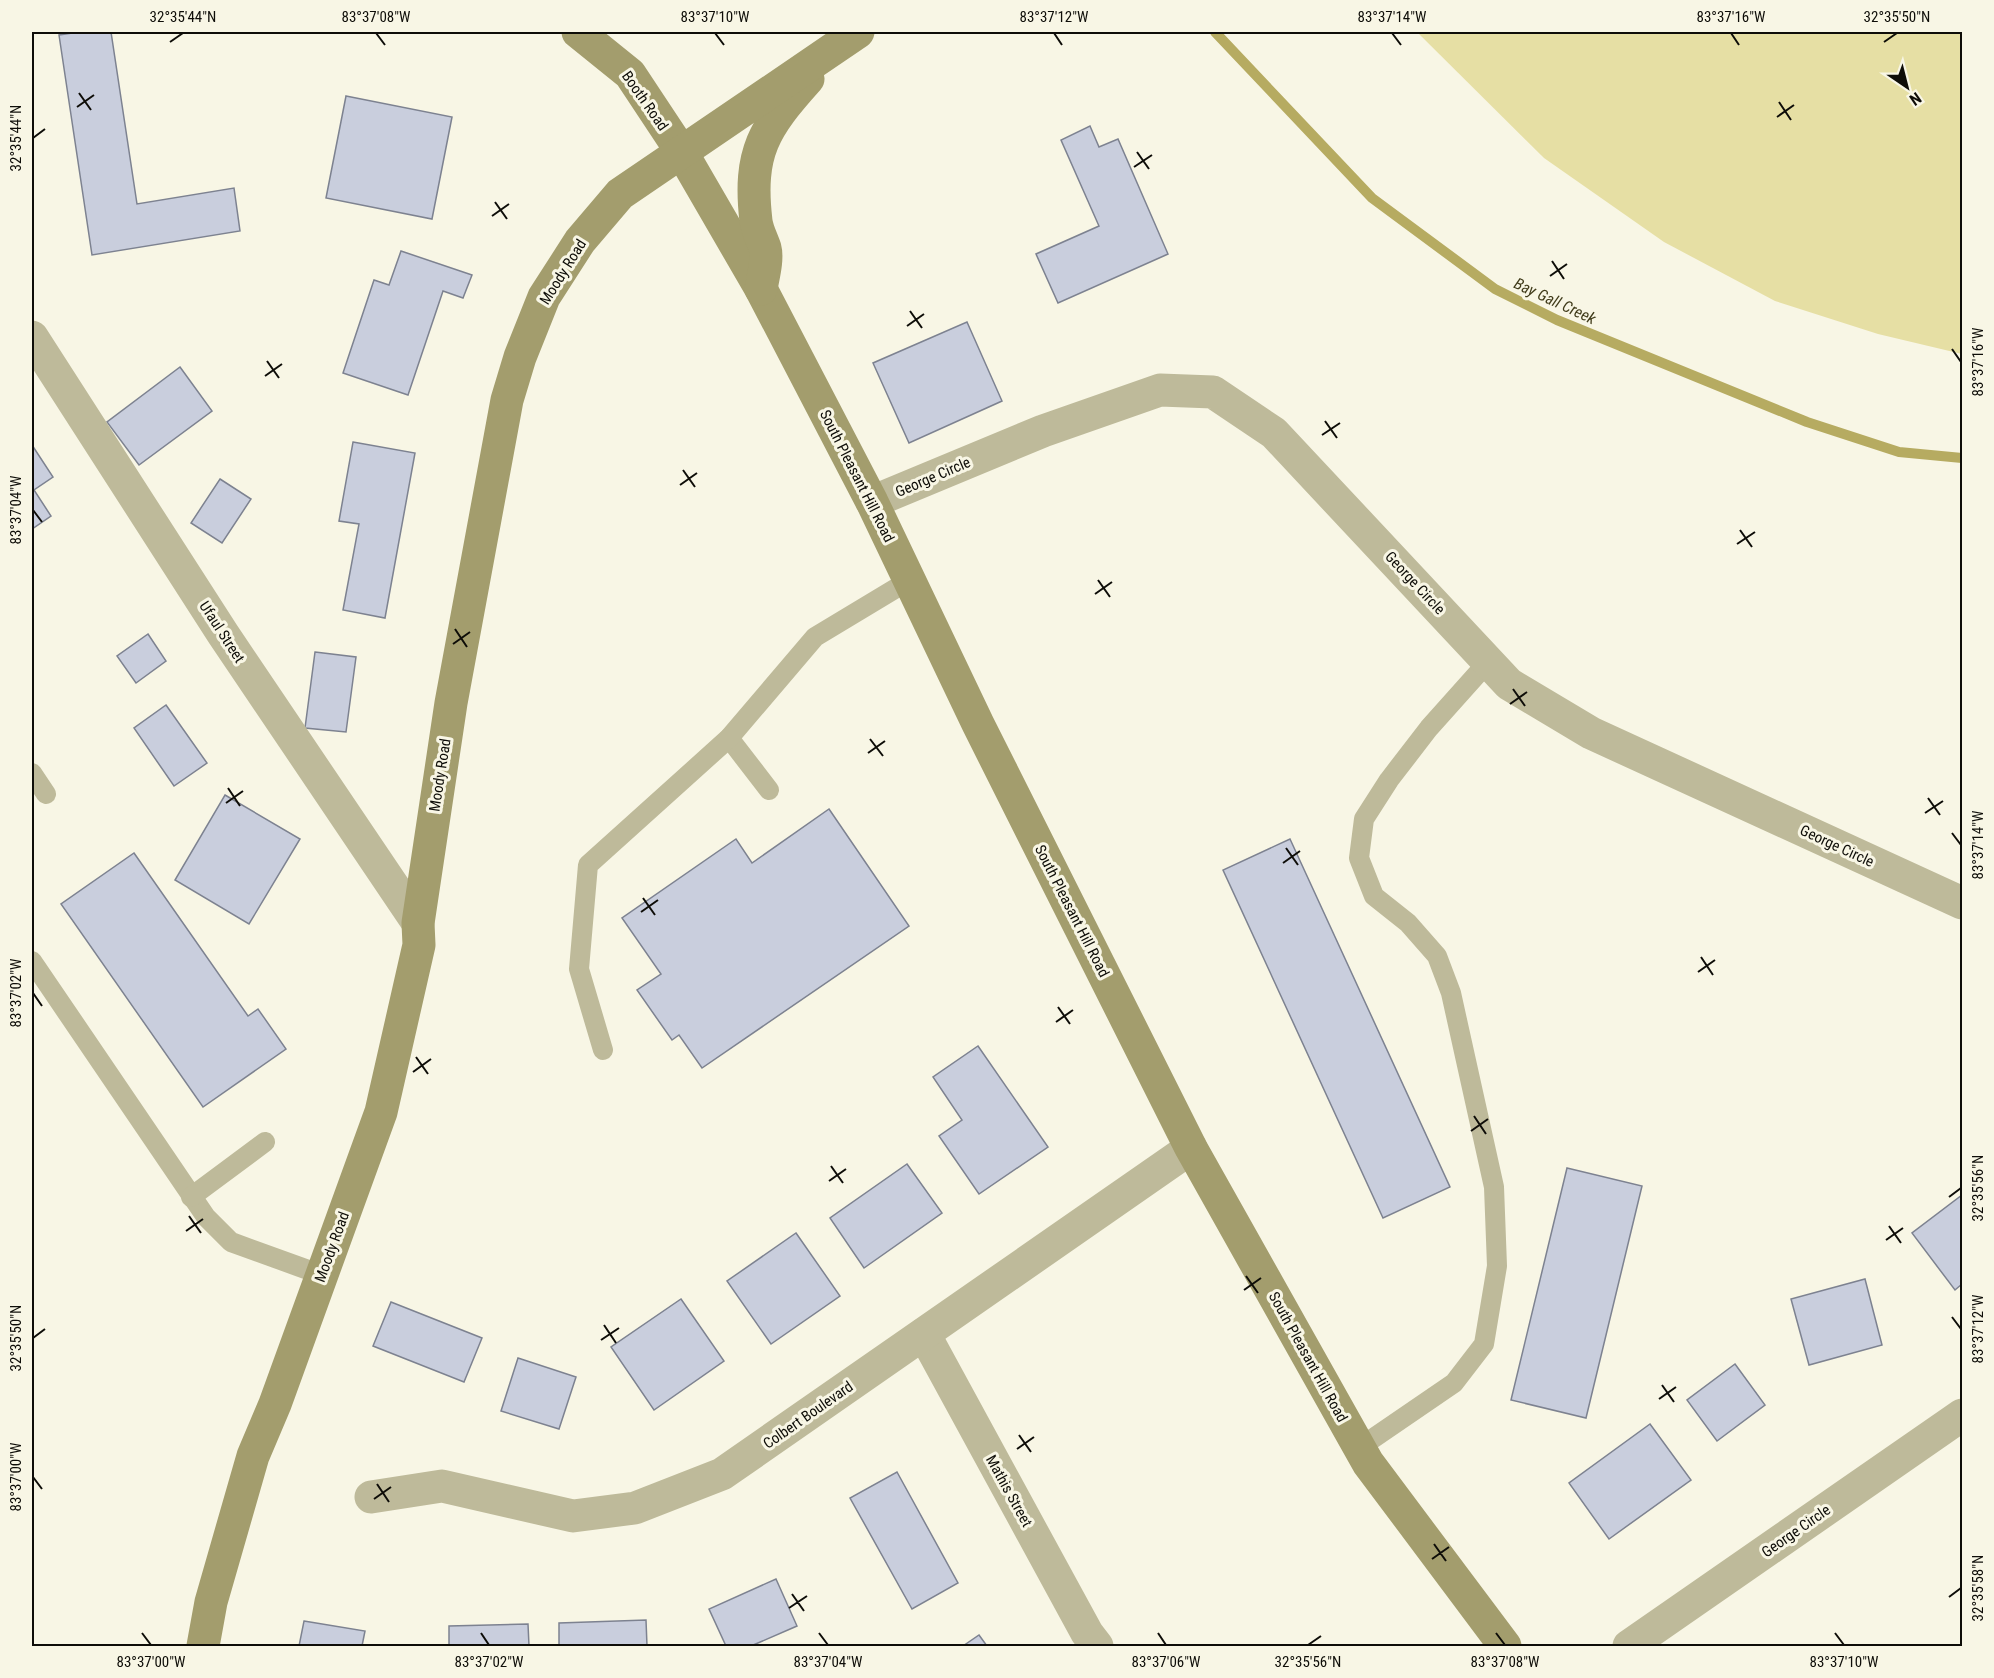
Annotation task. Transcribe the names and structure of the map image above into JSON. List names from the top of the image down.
{
  "streets": {
    "street": [
      "Booth Road",
      "Moody Road",
      "South Pleasant Hill Road",
      "George Circle",
      "Ufaul Street",
      "Colbert Boulevard",
      "Mathis Street"
    ]
  },
  "crossings": [
    ["Booth Road", "Moody Road"],
    ["Booth Road", "South Pleasant Hill Road"],
    ["Moody Road", "South Pleasant Hill Road"],
    ["Moody Road", "Ufaul Street"],
    ["South Pleasant Hill Road", "George Circle"],
    ["South Pleasant Hill Road", "Colbert Boulevard"],
    ["Colbert Boulevard", "Mathis Street"]
  ],
  "water": ["Bay Gall Creek"],
  "north": "bottom right",
  "coordinates": [
    "32°35'44\"N",
    "83°37'08\"W",
    "83°37'10\"W",
    "83°37'12\"W",
    "83°37'14\"W",
    "83°37'16\"W",
    "32°35'50\"N",
    "83°37'04\"W",
    "83°37'02\"W",
    "32°35'56\"N",
    "83°37'00\"W",
    "32°35'58\"N",
    "83°37'06\"W"
  ]
}
